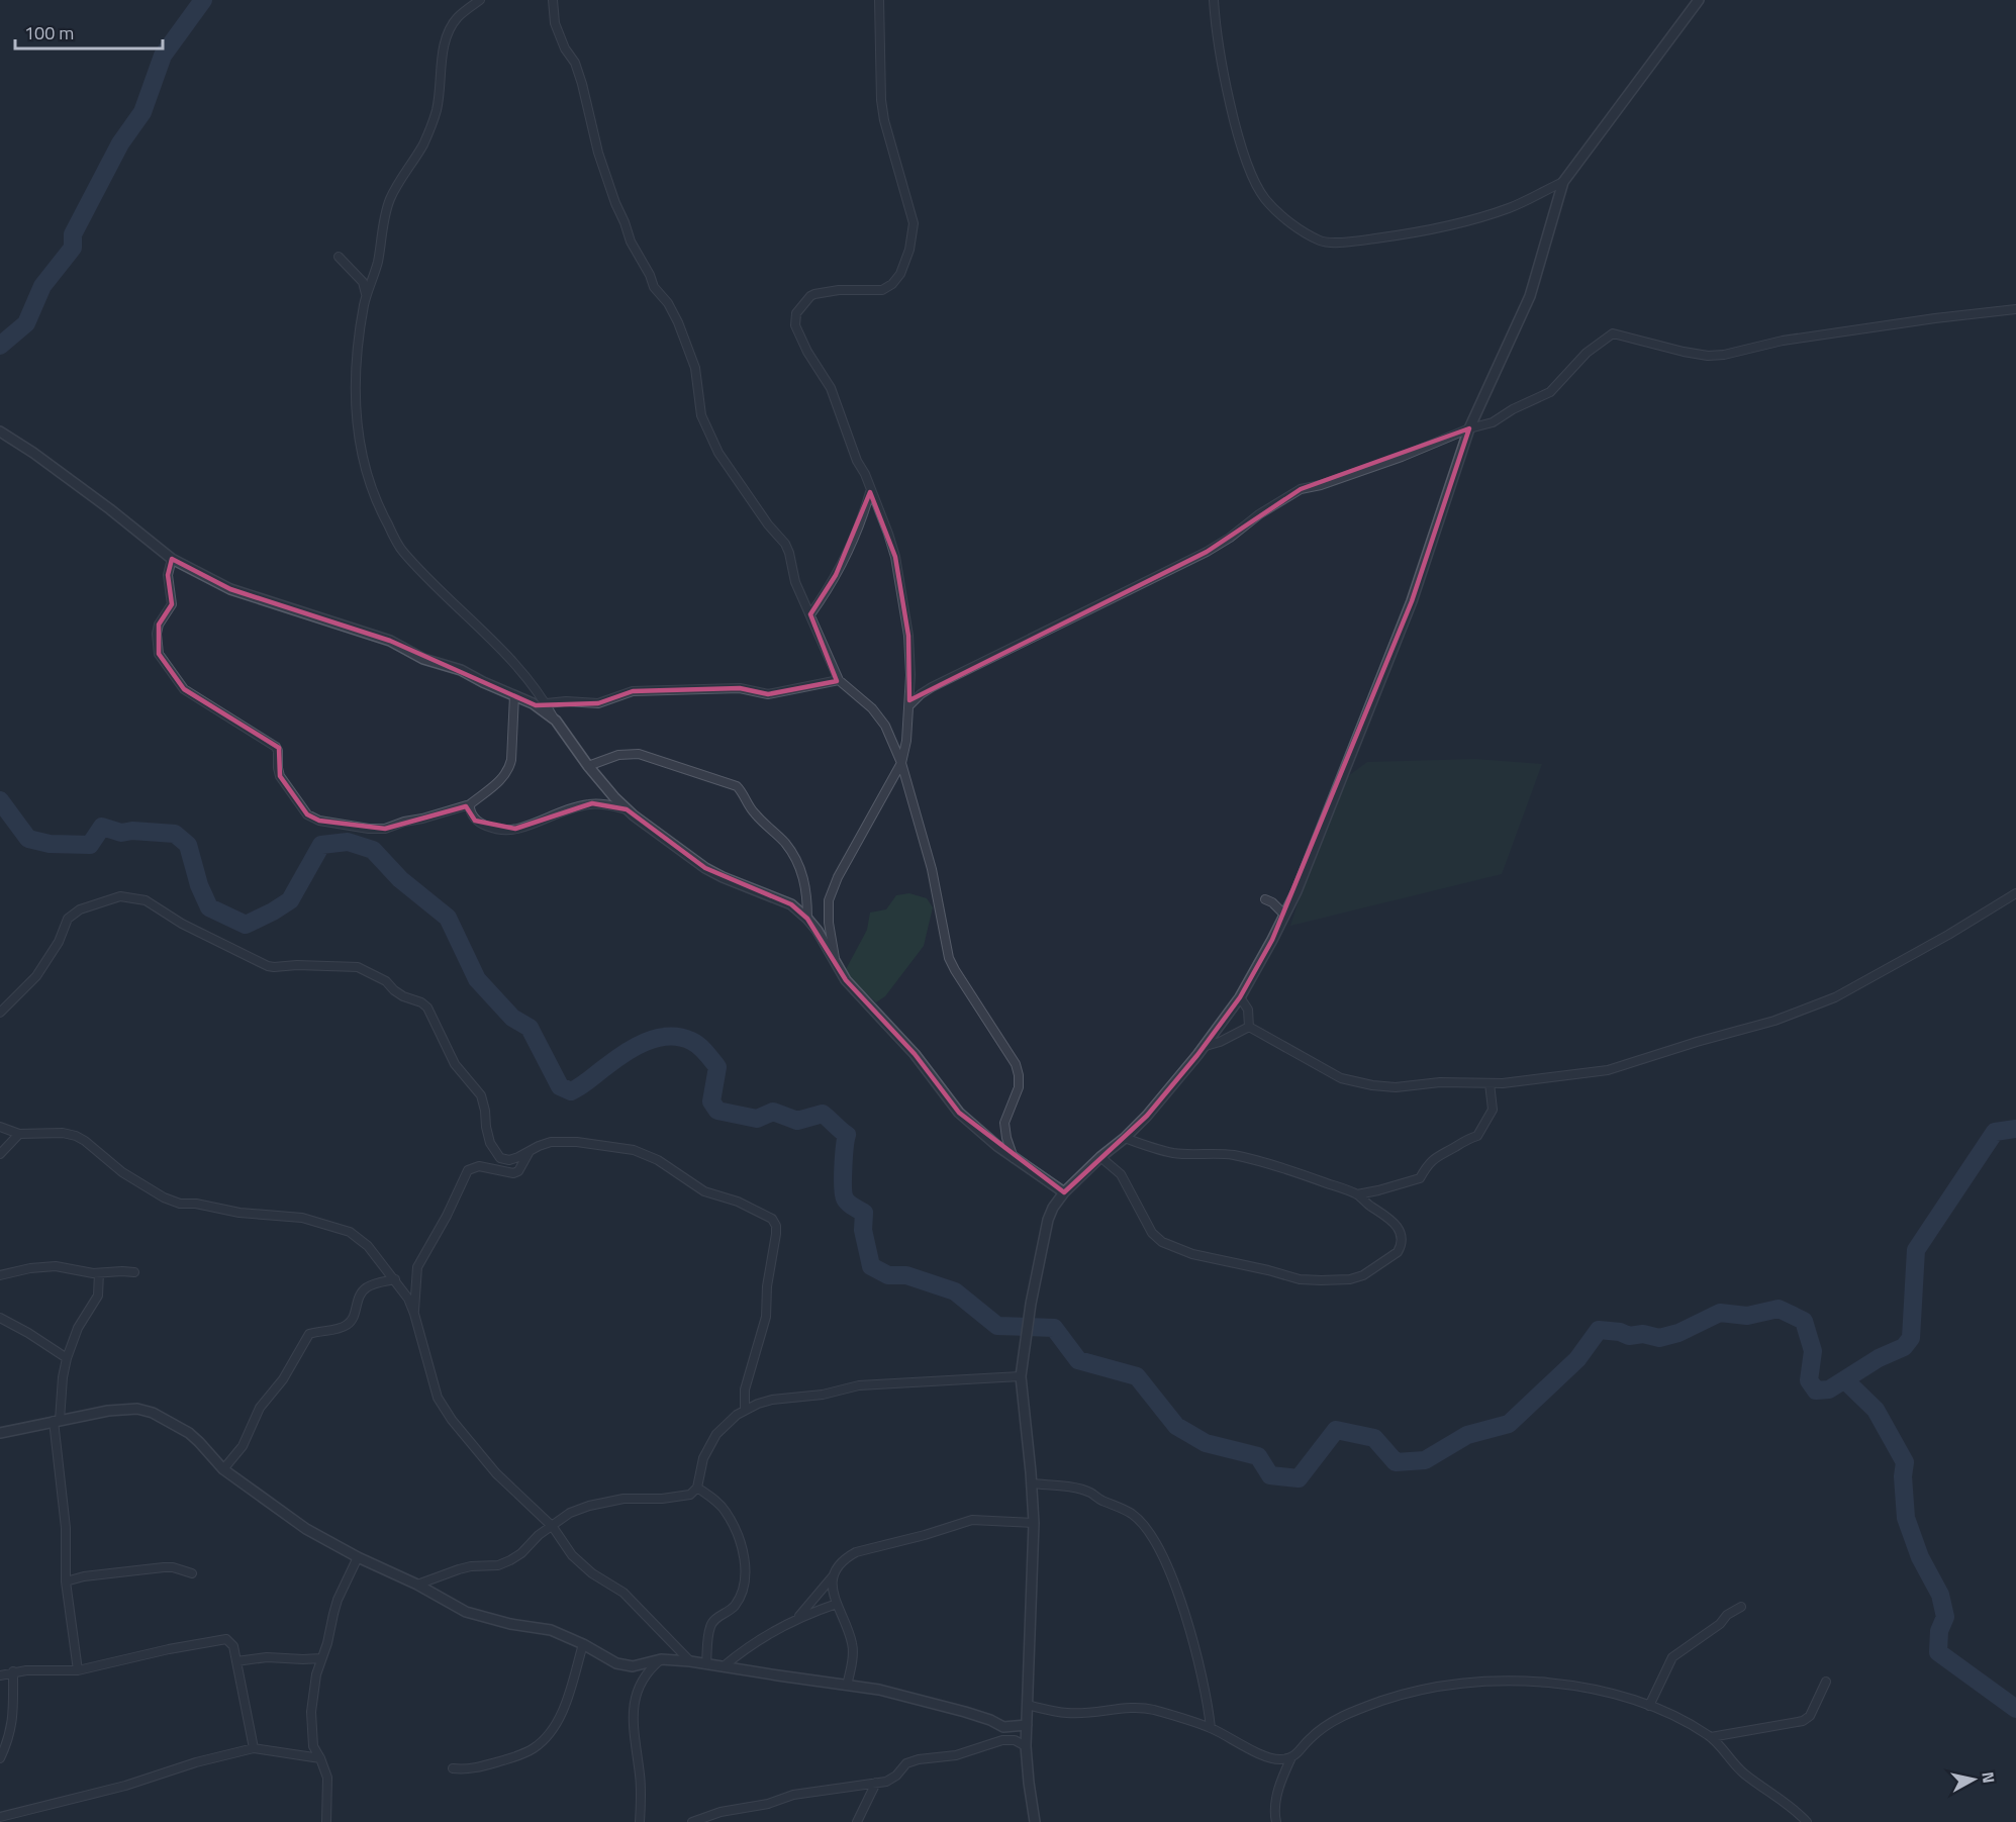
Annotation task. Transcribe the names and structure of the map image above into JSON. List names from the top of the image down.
{
  "scale_bar": "100 m",
  "north": "right"
}
